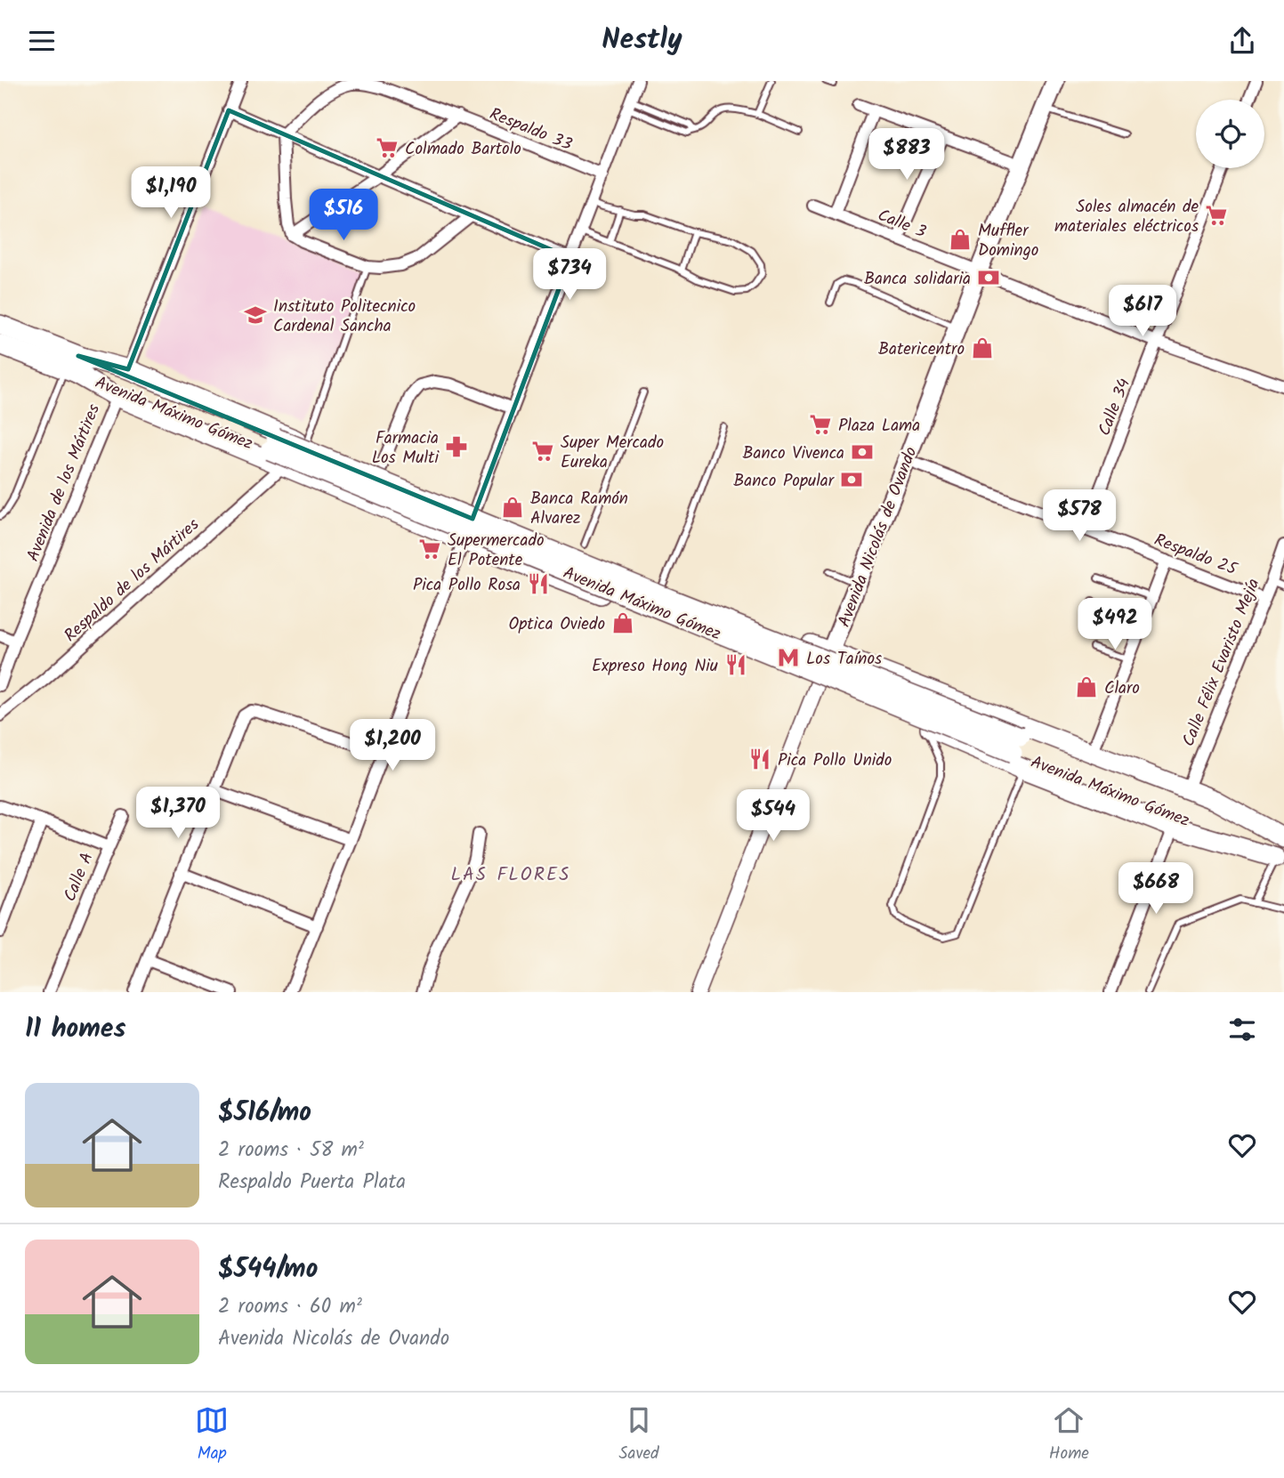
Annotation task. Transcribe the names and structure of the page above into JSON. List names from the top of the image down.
{
  "streets": {
    "main road": ["Avenida Máximo Gómez", "Avenida Nicolás de Ovando"],
    "street": [
      "Respaldo 33",
      "Calle 3",
      "Calle 34",
      "Avenida de los Mártires",
      "Respaldo 25",
      "Respaldo de los Mártires",
      "Calle Félix Evaristo Mejía",
      "Calle A"
    ]
  },
  "crossings": [
    ["Calle 3", "Calle 34"],
    ["Calle 3", "Avenida Nicolás de Ovando"],
    ["Calle 34", "Respaldo 25"],
    ["Avenida Nicolás de Ovando", "Respaldo 25"],
    ["Respaldo 25", "Calle Félix Evaristo Mejía"]
  ],
  "districts": ["LAS FLORES"],
  "places": {
    "supermarket": [
      "Colmado Bartolo",
      "Soles almacén de materiales eléctricos",
      "Plaza Lama",
      "Super Mercado Eureka",
      "Supermercado El Potente"
    ],
    "shop": [
      "Muffler Domingo",
      "Batericentro",
      "Banca Ramón Alvarez",
      "Optica Oviedo",
      "Claro"
    ],
    "bank": ["Banca solidaria", "Banco Vivenca", "Banco Popular"],
    "school or university": ["Instituto Politecnico Cardenal Sancha"],
    "pharmacy": ["Farmacia Los Multi"],
    "restaurant": ["Pica Pollo Rosa", "Expreso Hong Niu", "Pica Pollo Unido"],
    "metro station": ["Los Taínos"]
  },
  "page": {
    "header": "Nestly",
    "price": [
      "$883",
      "$1,190",
      "$516",
      "$734",
      "$617",
      "$578",
      "$492",
      "$1,200",
      "$1,370",
      "$544",
      "$668"
    ],
    "heading": "11 homes",
    "list": [
      {
        "name": "$516/mo",
        "note": "2 rooms · 58 m² · Respaldo Puerta Plata"
      },
      {
        "name": "$544/mo",
        "note": "2 rooms · 60 m² · Avenida Nicolás de Ovando"
      }
    ],
    "tabs": ["Map", "Saved", "Home"]
  }
}
